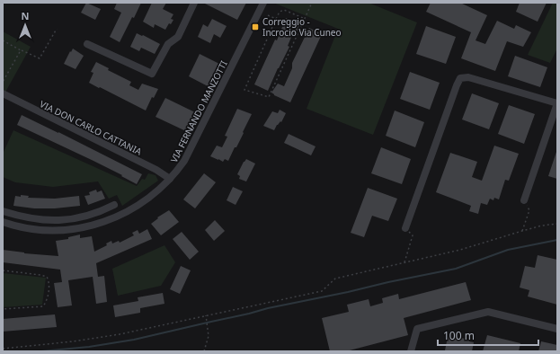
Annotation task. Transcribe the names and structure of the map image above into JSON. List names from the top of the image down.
{
  "streets": {
    "street": ["VIA FERNANDO MANZOTTI", "VIA DON CARLO CATTANIA"]
  },
  "crossings": [
    ["VIA FERNANDO MANZOTTI", "VIA DON CARLO CATTANIA"]
  ],
  "places": {
    "transit": ["Correggio - Incrocio Via Cuneo"]
  },
  "scale_bar": "100 m",
  "north": "top"
}
